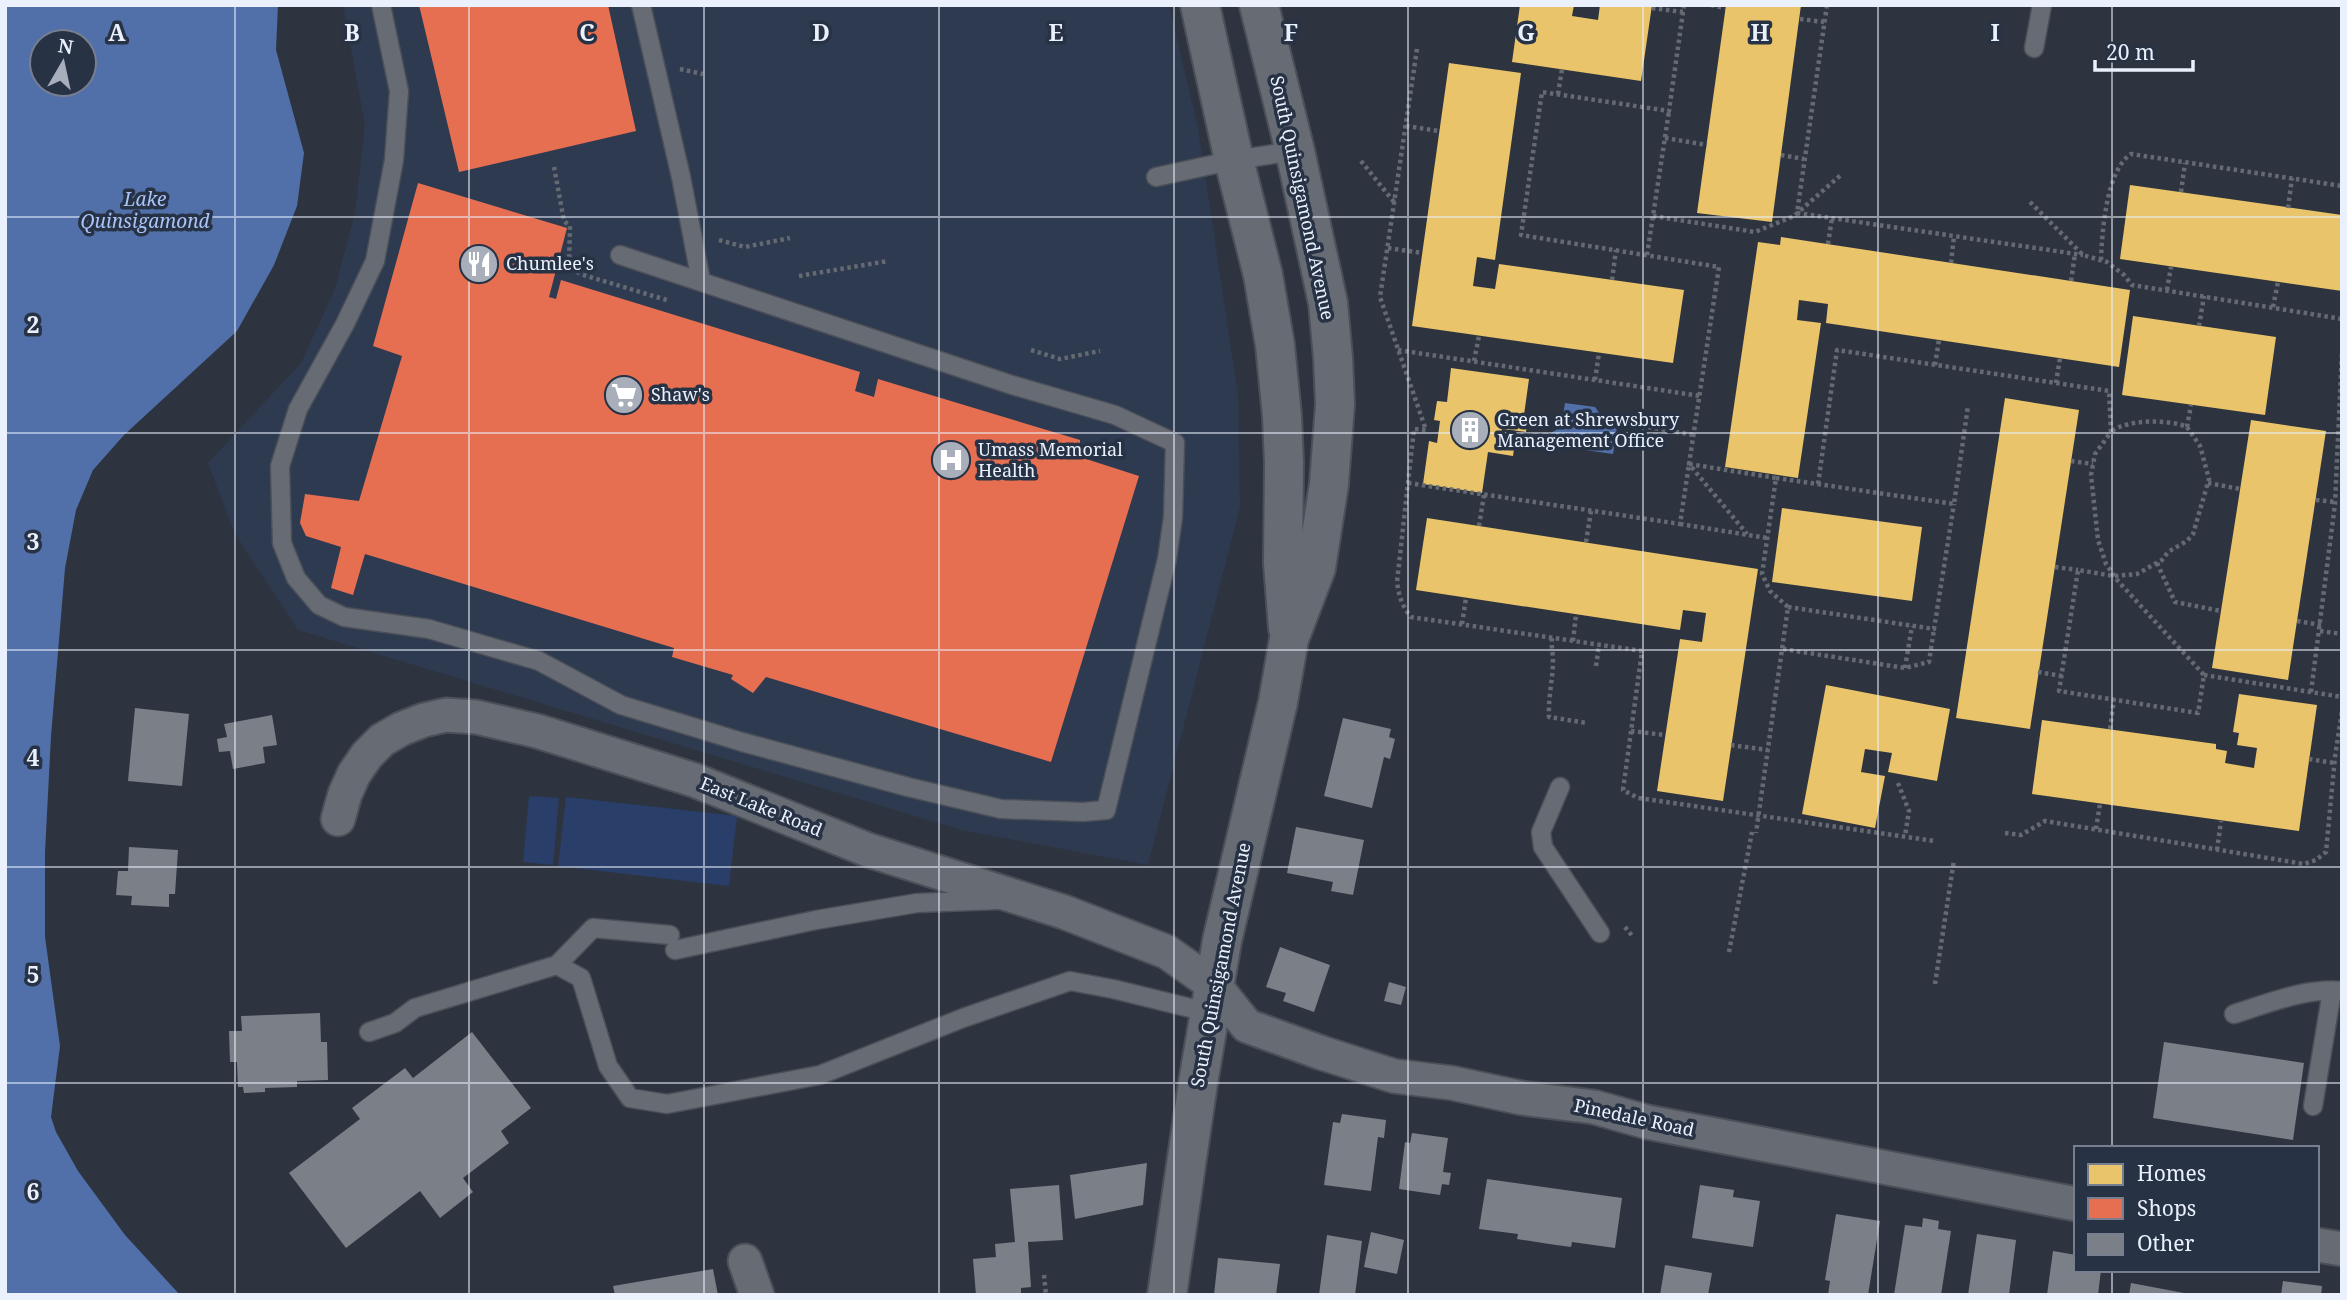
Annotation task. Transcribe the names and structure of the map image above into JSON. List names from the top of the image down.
{
  "streets": {
    "main road": ["South Quinsigamond Avenue"],
    "street": ["East Lake Road", "Pinedale Road"]
  },
  "crossings": [
    ["South Quinsigamond Avenue", "East Lake Road"],
    ["South Quinsigamond Avenue", "Pinedale Road"],
    ["East Lake Road", "Pinedale Road"]
  ],
  "water": ["Lake Quinsigamond"],
  "places": {
    "restaurant": ["Chumlee's"],
    "supermarket": ["Shaw's"],
    "building": ["Green at Shrewsbury Management Office"],
    "hospital": ["Umass Memorial Health"]
  },
  "legend": ["Homes", "Shops", "Other"],
  "scale_bar": "20 m",
  "north": "top",
  "grid": {
    "columns": [
      "A",
      "B",
      "C",
      "D",
      "E",
      "F",
      "G",
      "H",
      "I"
    ],
    "rows": [
      "2",
      "3",
      "4",
      "5",
      "6"
    ]
  }
}
